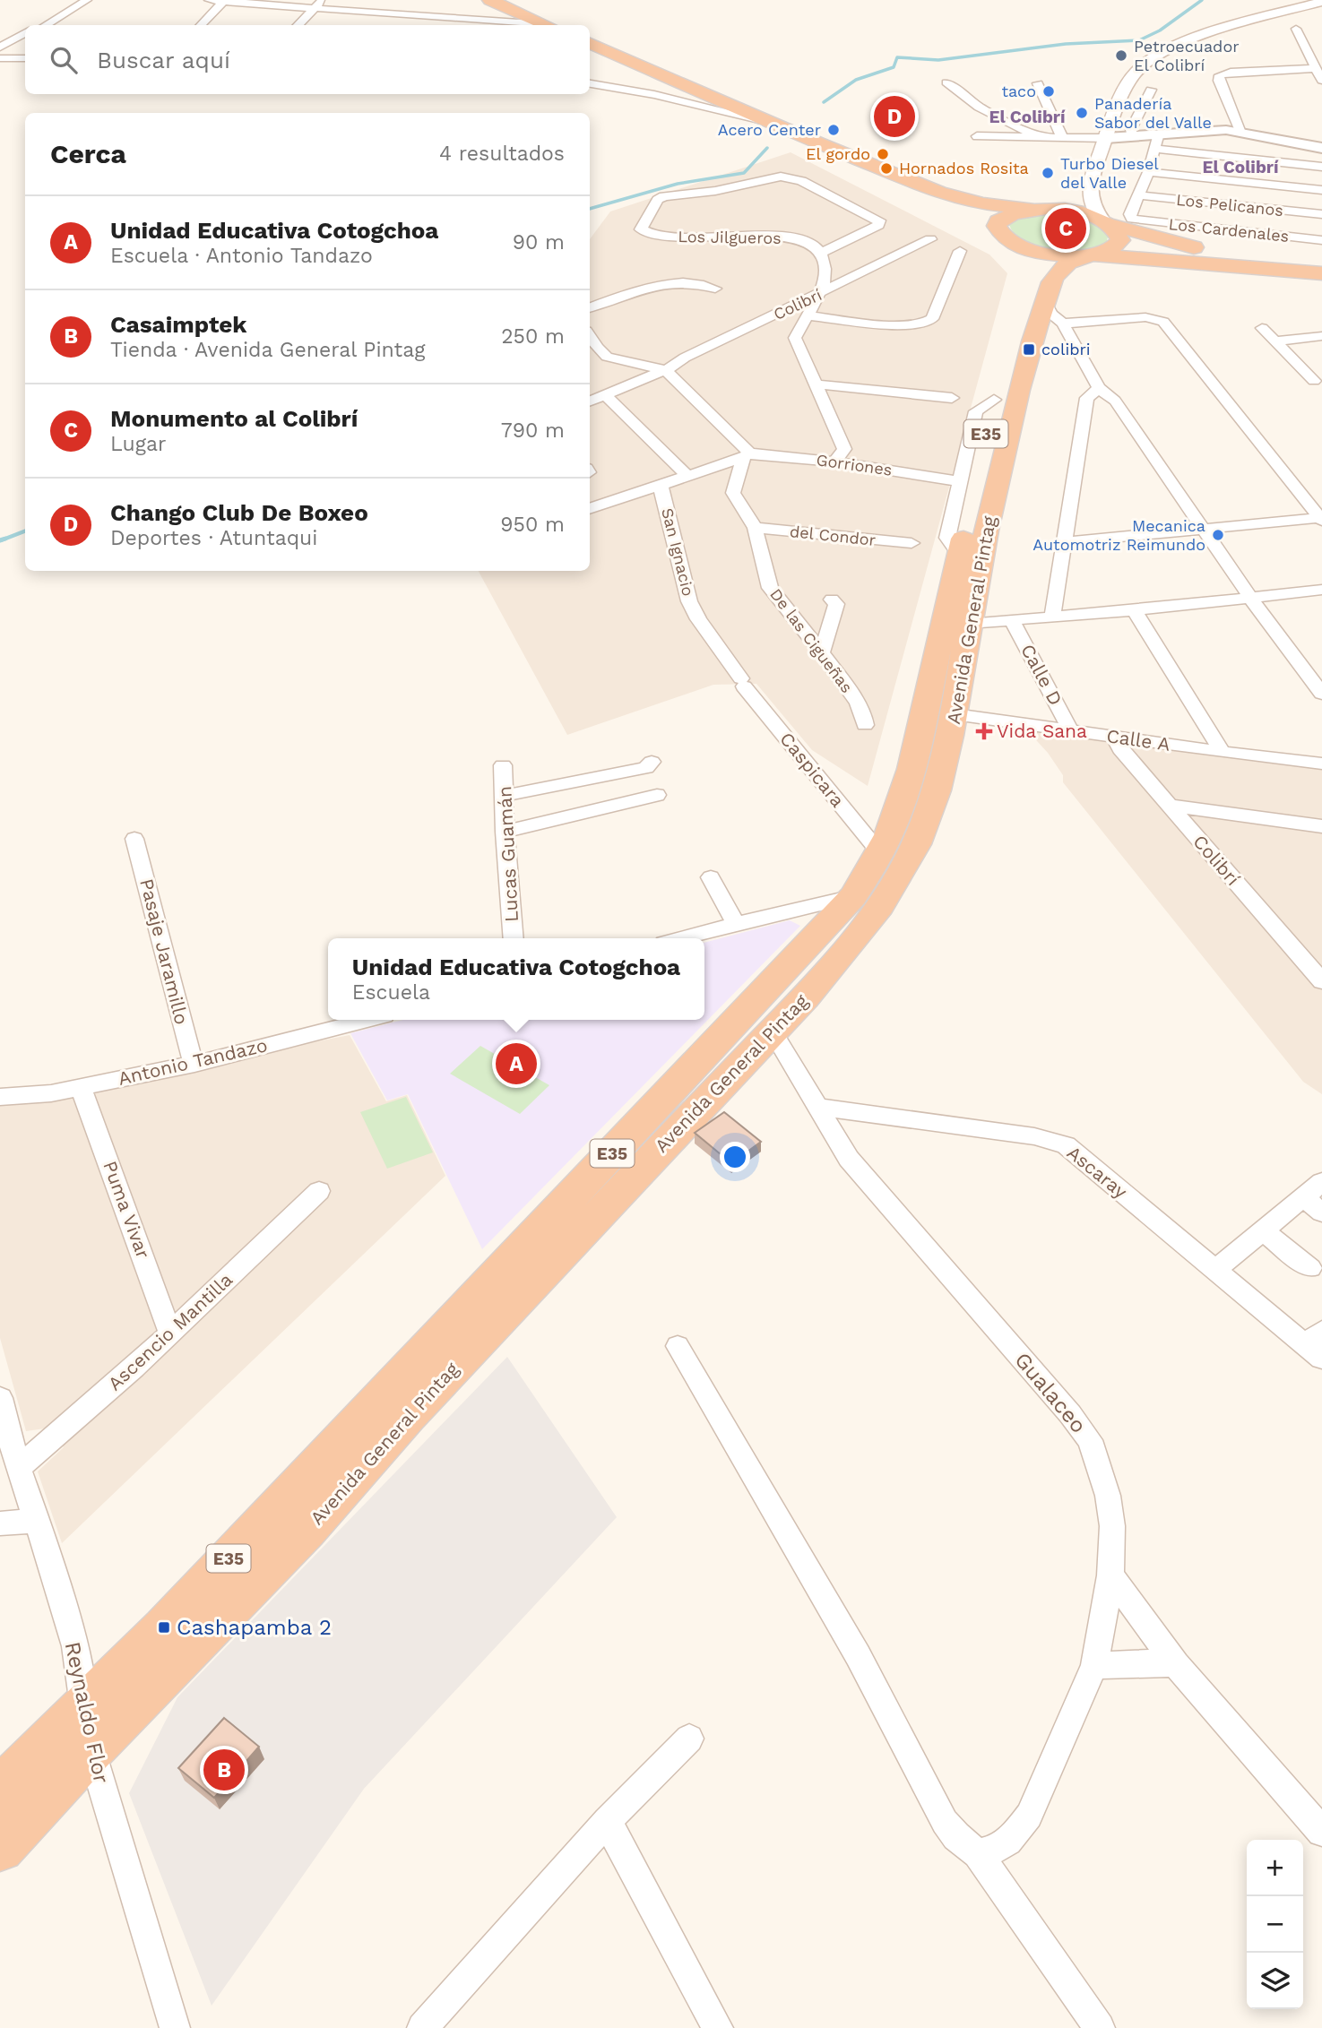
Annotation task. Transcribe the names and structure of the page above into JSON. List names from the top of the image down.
{
  "streets": {
    "highway": ["E35", "Avenida General Pintag"],
    "street": [
      "Los Pelicanos",
      "Los Cardenales",
      "Los Jilgueros",
      "Colibrí",
      "Gorriones",
      "del Condor",
      "San Ignacio",
      "De las Cigueñas",
      "Calle D",
      "Calle A",
      "Caspicara",
      "Lucas Guamán",
      "Pasaje Jaramillo",
      "Antonio Tandazo",
      "Ascaray",
      "Puma Vivar",
      "Ascencio Mantilla",
      "Gualaceo",
      "Reynaldo Flor"
    ]
  },
  "crossings": [
    ["Los Pelicanos", "Los Cardenales"],
    ["Colibrí", "Calle A"],
    ["E35", "Avenida General Pintag"],
    ["Gorriones", "De las Cigueñas"],
    ["del Condor", "De las Cigueñas"],
    ["San Ignacio", "Caspicara"],
    ["Avenida General Pintag", "Calle A"],
    ["Avenida General Pintag", "Caspicara"],
    ["Avenida General Pintag", "Gualaceo"],
    ["Avenida General Pintag", "Reynaldo Flor"],
    ["Calle D", "Calle A"],
    ["Pasaje Jaramillo", "Antonio Tandazo"],
    ["Antonio Tandazo", "Puma Vivar"],
    ["Ascaray", "Gualaceo"],
    ["Puma Vivar", "Ascencio Mantilla"],
    ["Ascencio Mantilla", "Reynaldo Flor"]
  ],
  "districts": ["El Colibrí", "El Colibrí"],
  "places": {
    "other": [
      "Petroecuador El Colibrí",
      "taco",
      "Panadería Sabor del Valle",
      "Acero Center",
      "El gordo",
      "Hornados Rosita",
      "Turbo Diesel del Valle",
      "Mecanica Automotriz Reimundo"
    ],
    "transit": ["colibri", "Cashapamba 2"],
    "health": ["Vida Sana"]
  },
  "page": {
    "search": "Buscar aquí",
    "pins": [
      "D",
      "C",
      "A",
      "B"
    ],
    "heading": ["Cerca", "4 resultados"],
    "list": [
      {
        "mark": "A",
        "name": "Unidad Educativa Cotogchoa",
        "note": "Escuela · Antonio Tandazo",
        "value": "90 m"
      },
      {
        "mark": "B",
        "name": "Casaimptek",
        "note": "Tienda · Avenida General Pintag",
        "value": "250 m"
      },
      {
        "mark": "C",
        "name": "Monumento al Colibrí",
        "note": "Lugar",
        "value": "790 m"
      },
      {
        "mark": "D",
        "name": "Chango Club De Boxeo",
        "note": "Deportes · Atuntaqui",
        "value": "950 m"
      }
    ],
    "popup": ["Unidad Educativa Cotogchoa", "Escuela"],
    "map_buttons": ["+", "−"]
  }
}
